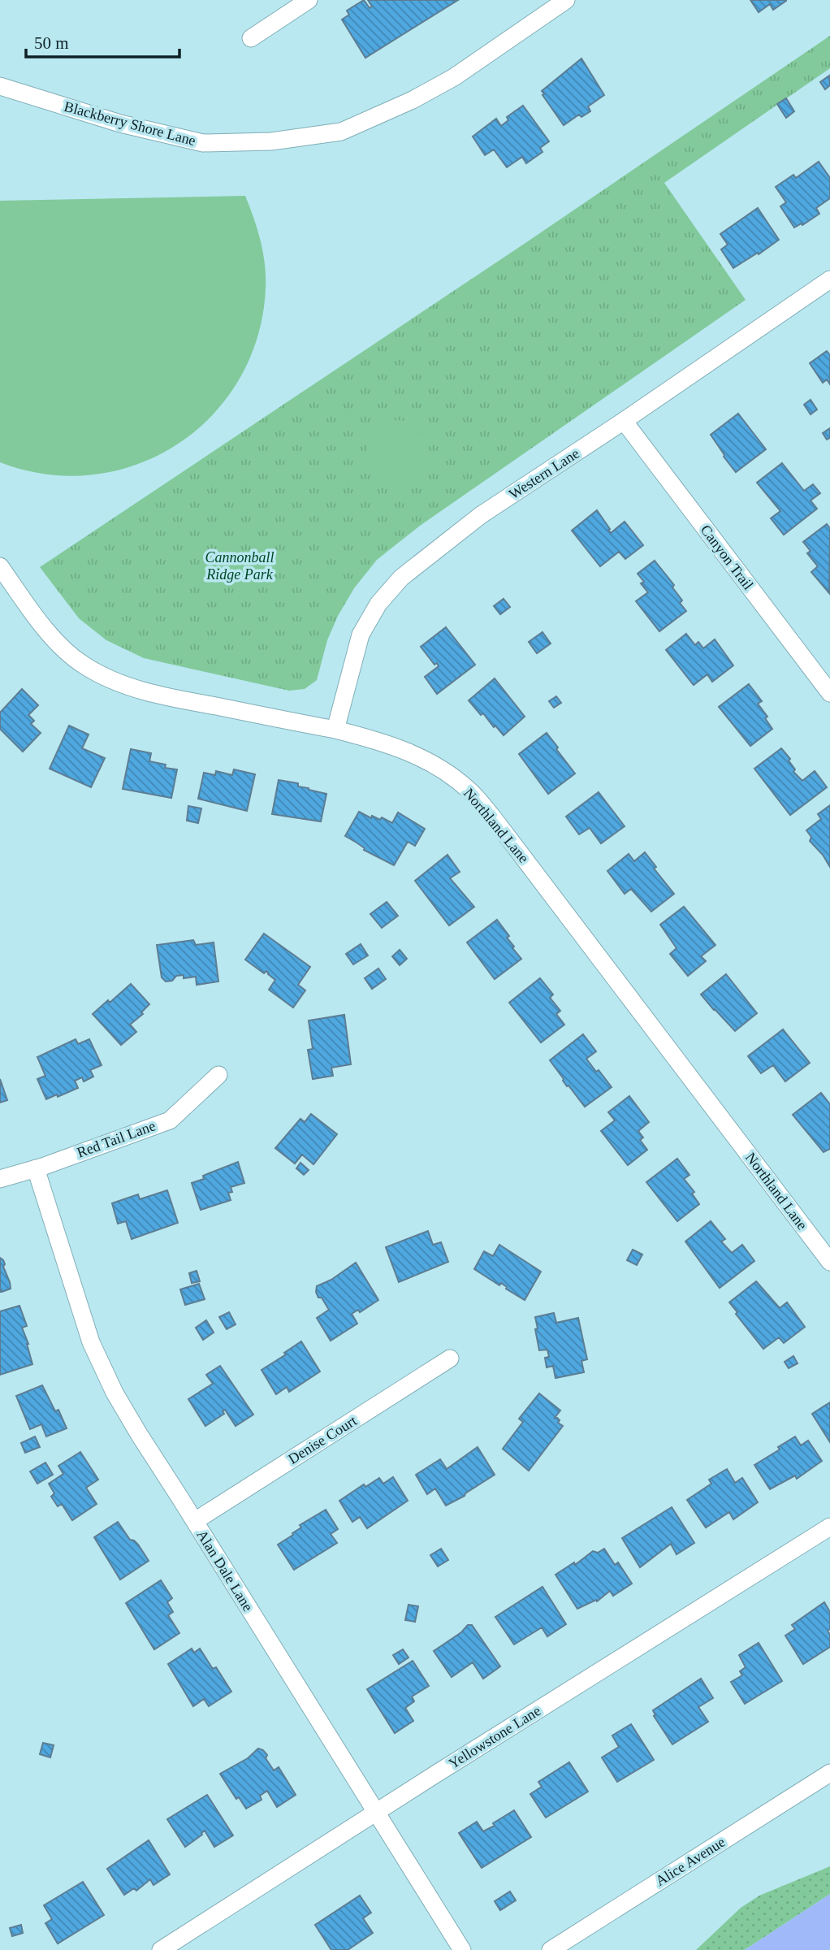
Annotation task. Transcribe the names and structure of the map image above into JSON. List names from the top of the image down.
{
  "streets": {
    "street": [
      "Blackberry Shore Lane",
      "Western Lane",
      "Canyon Trail",
      "Northland Lane",
      "Red Tail Lane",
      "Denise Court",
      "Alan Dale Lane",
      "Yellowstone Lane",
      "Alice Avenue"
    ]
  },
  "crossings": [
    ["Western Lane", "Canyon Trail"],
    ["Western Lane", "Northland Lane"],
    ["Red Tail Lane", "Alan Dale Lane"],
    ["Denise Court", "Alan Dale Lane"],
    ["Alan Dale Lane", "Yellowstone Lane"]
  ],
  "parks": ["Cannonball Ridge Park"],
  "scale_bar": "50 m"
}
